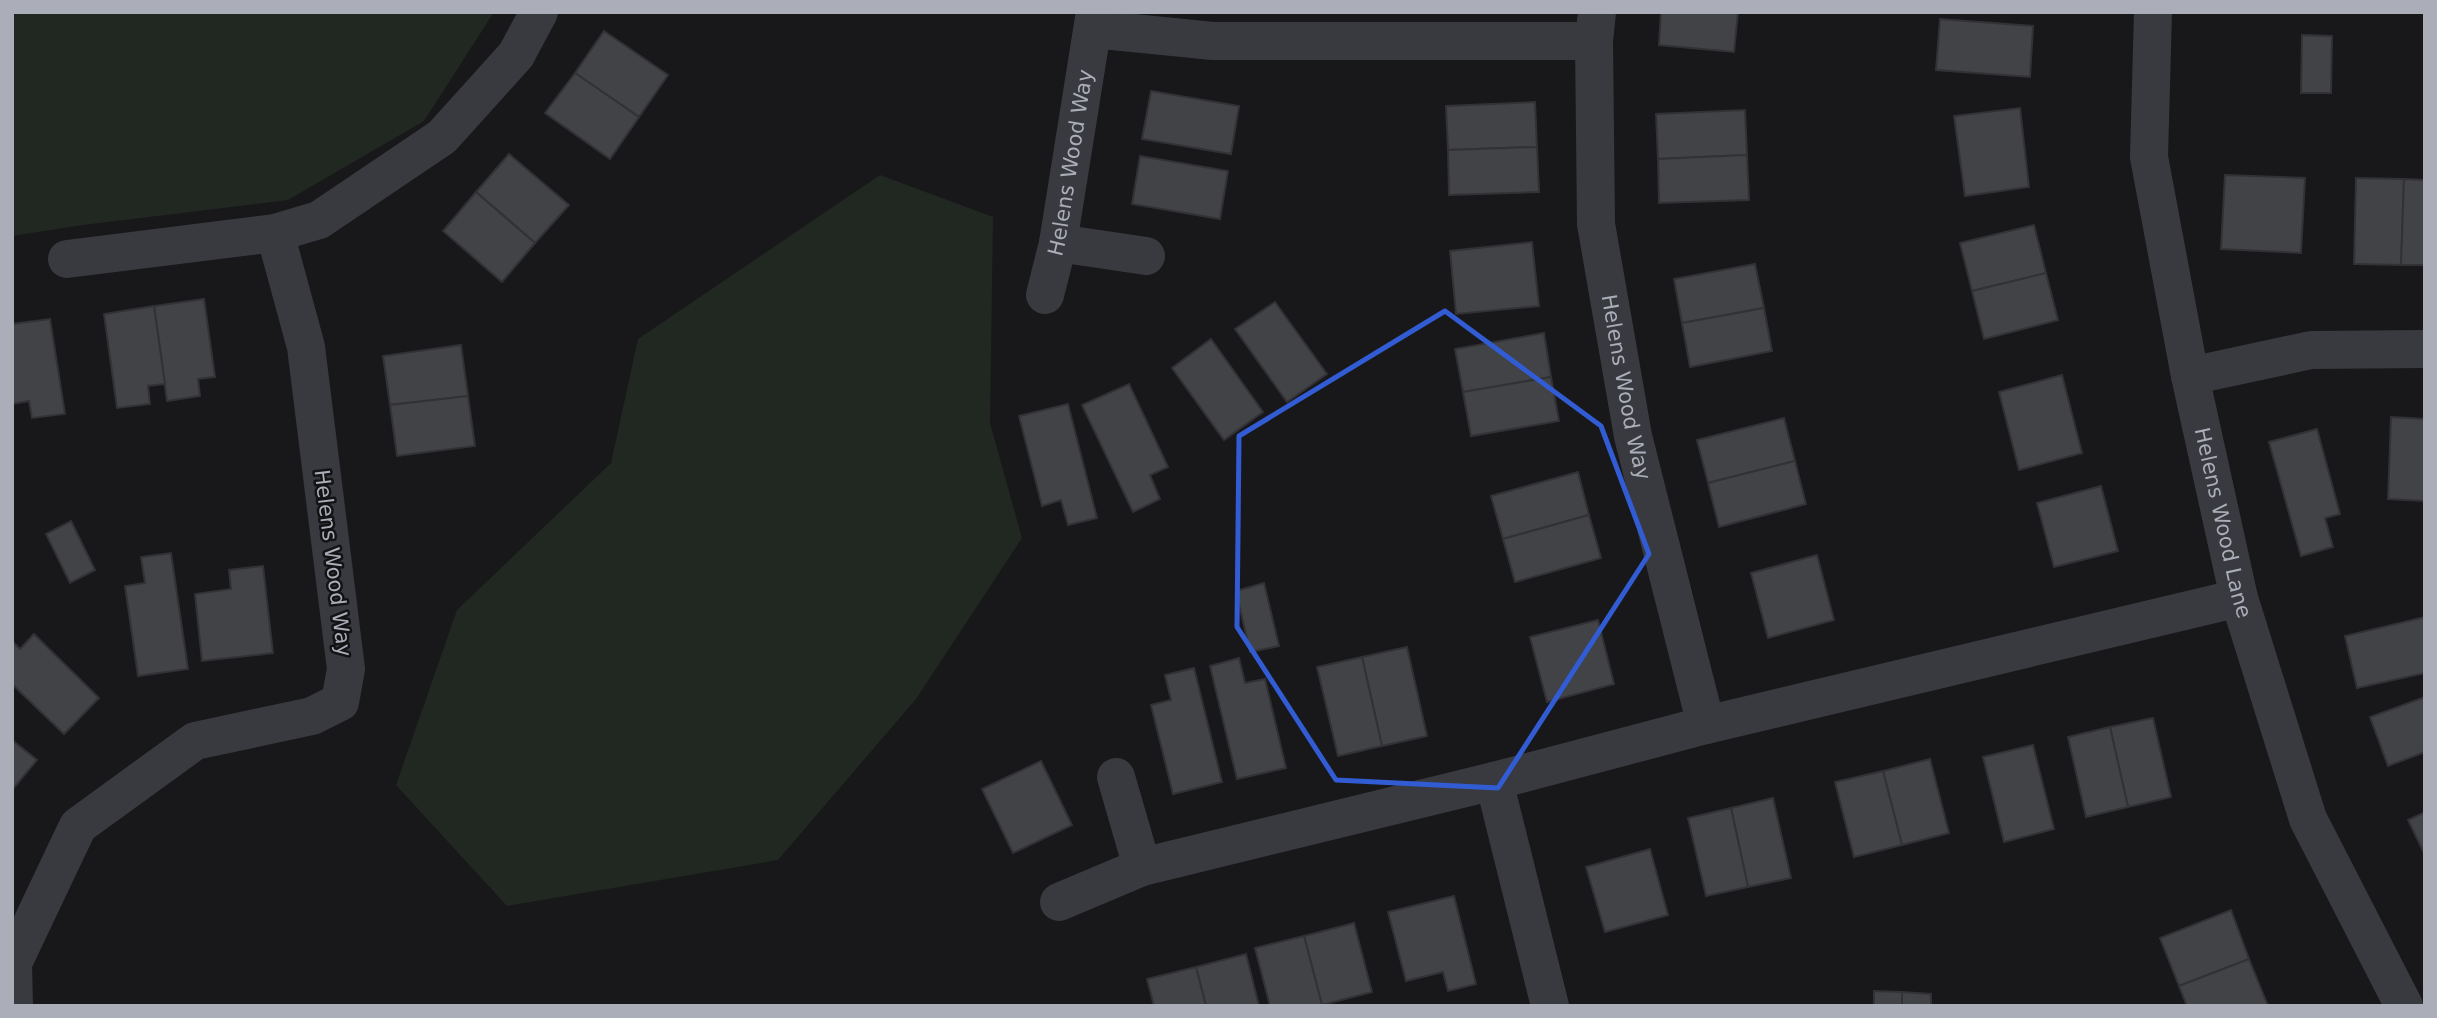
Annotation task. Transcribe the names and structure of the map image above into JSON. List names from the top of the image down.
{
  "streets": {
    "street": ["Helens Wood Way", "Helens Wood Lane"]
  }
}
